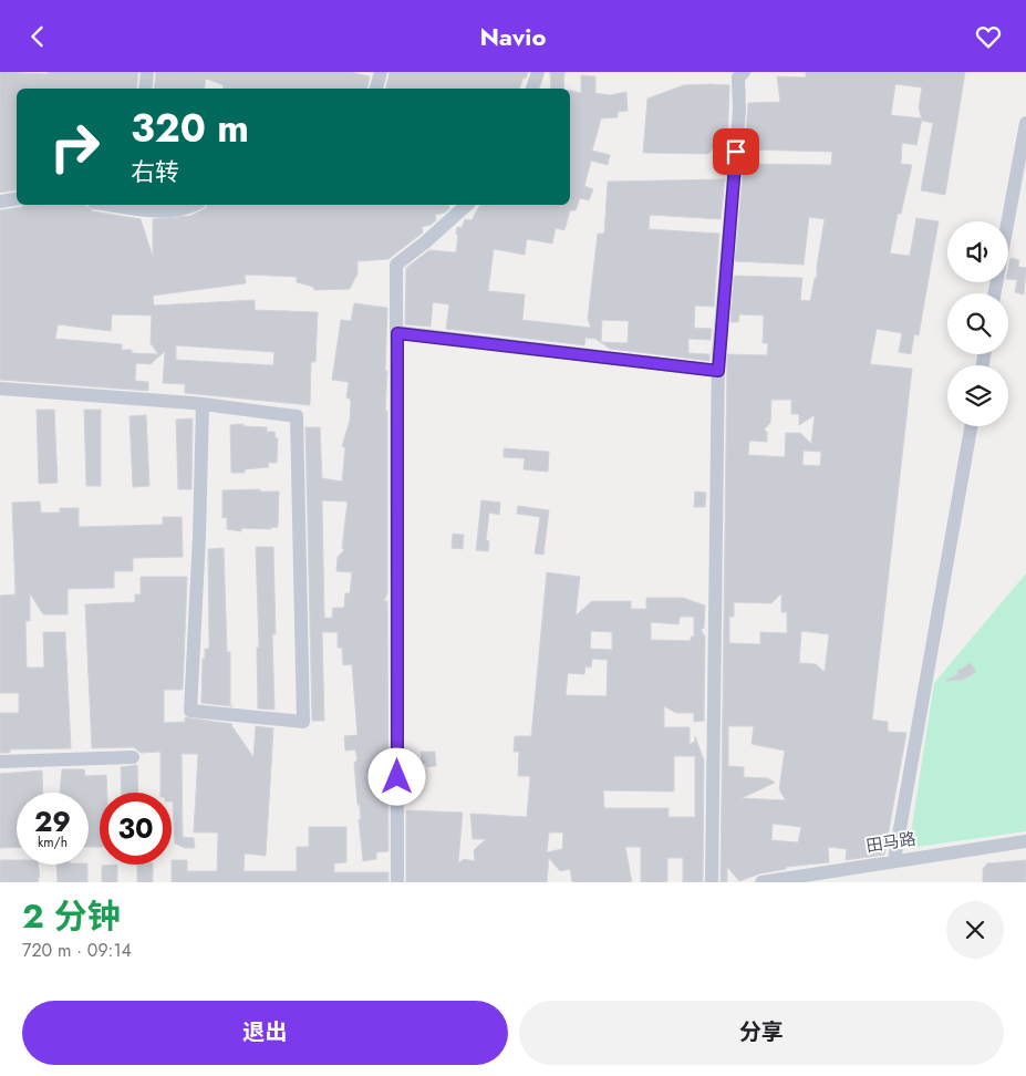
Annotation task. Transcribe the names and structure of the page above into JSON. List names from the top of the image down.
{
  "streets": {
    "street": ["田马路"]
  },
  "page": {
    "header": "Navio",
    "turn": ["320 m", "右转"],
    "speed": "29 km/h",
    "limit": "30",
    "heading": ["2 分钟", "720 m · 09:14"],
    "buttons": ["退出", "分享"]
  }
}
